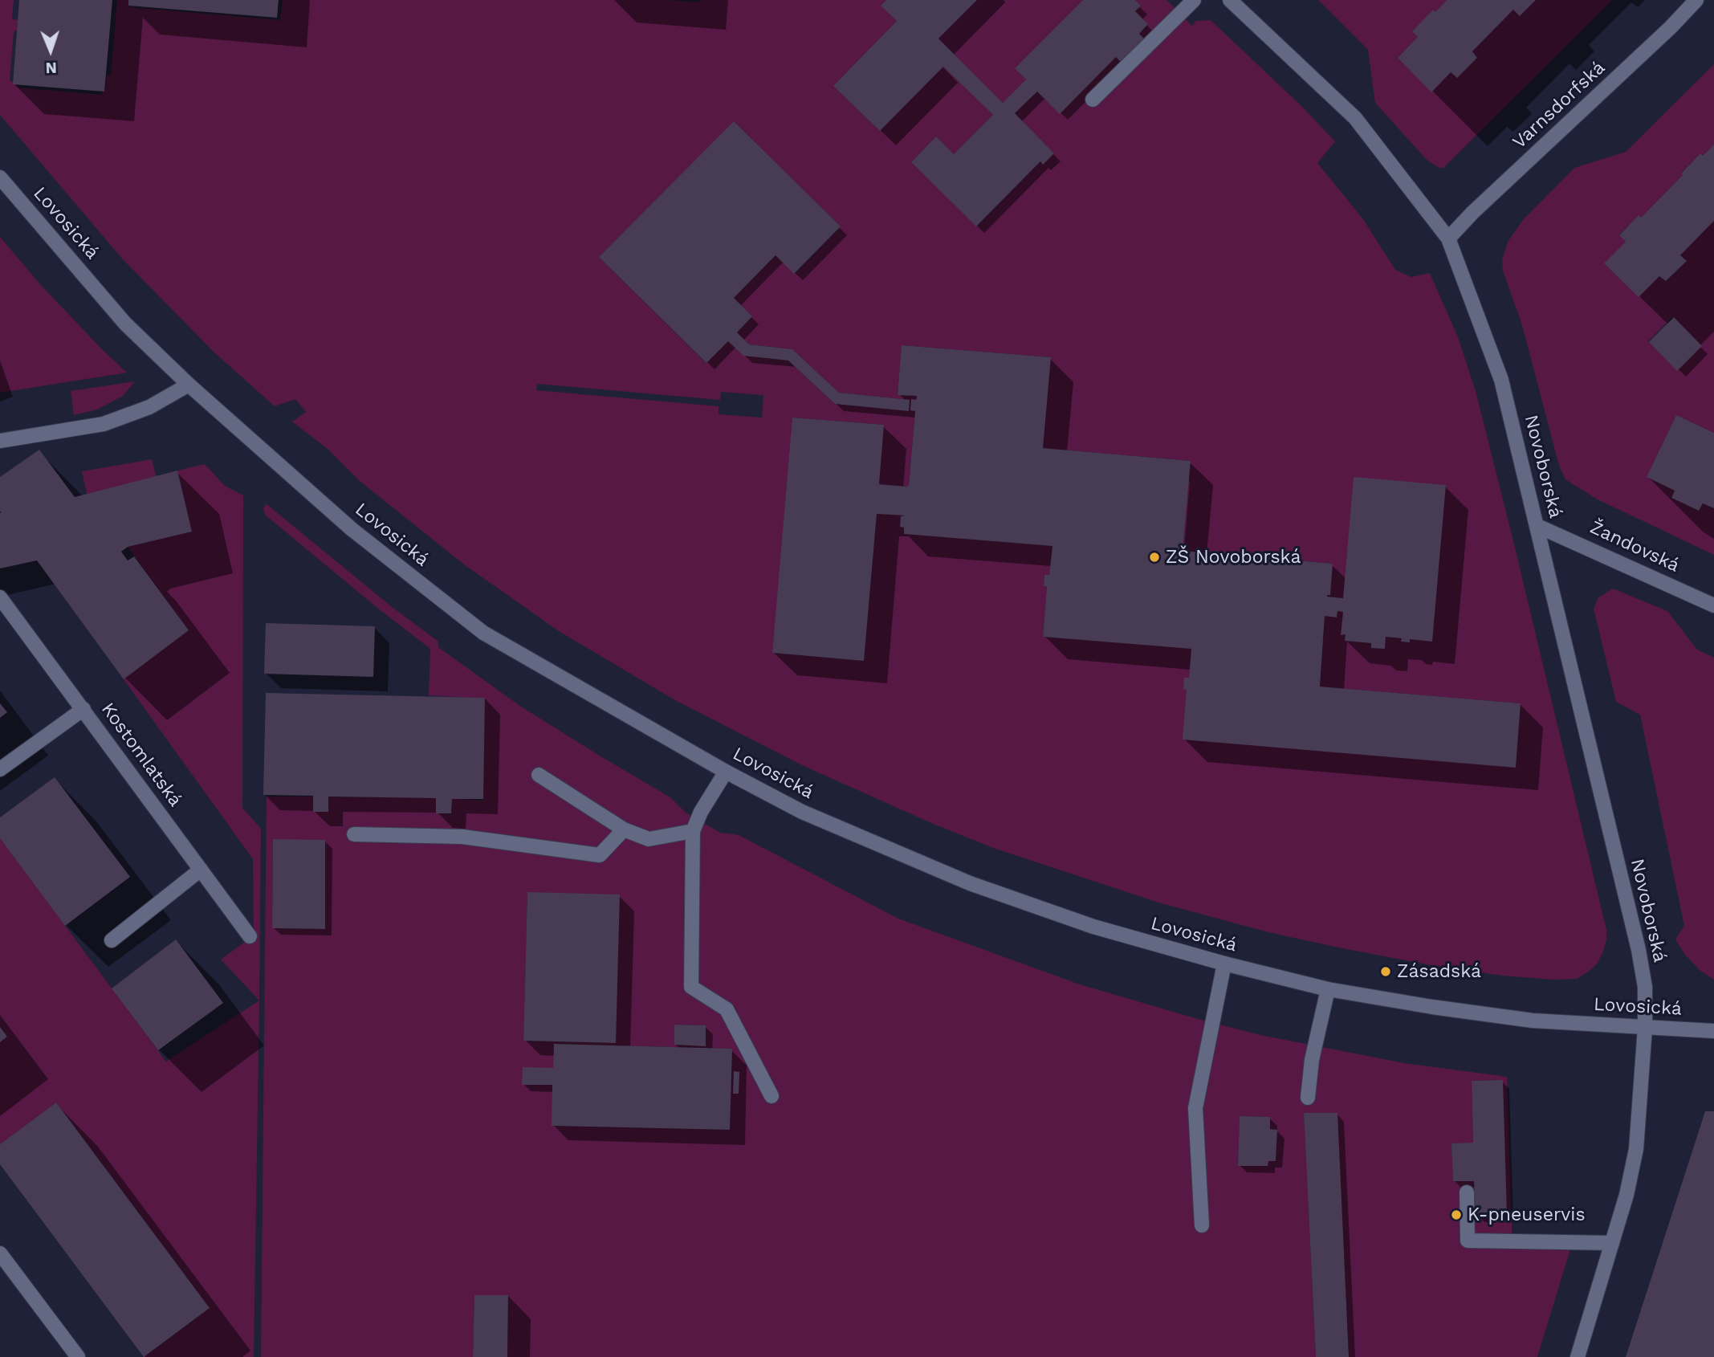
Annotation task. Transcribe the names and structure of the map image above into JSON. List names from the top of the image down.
{
  "streets": {
    "street": [
      "Varnsdorfská",
      "Lovosická",
      "Novoborská",
      "Žandovská",
      "Kostomlatská"
    ]
  },
  "crossings": [
    ["Varnsdorfská", "Novoborská"],
    ["Lovosická", "Novoborská"],
    ["Novoborská", "Žandovská"]
  ],
  "places": ["ZŠ Novoborská", "Zásadská", "K-pneuservis"],
  "north": "bottom"
}
